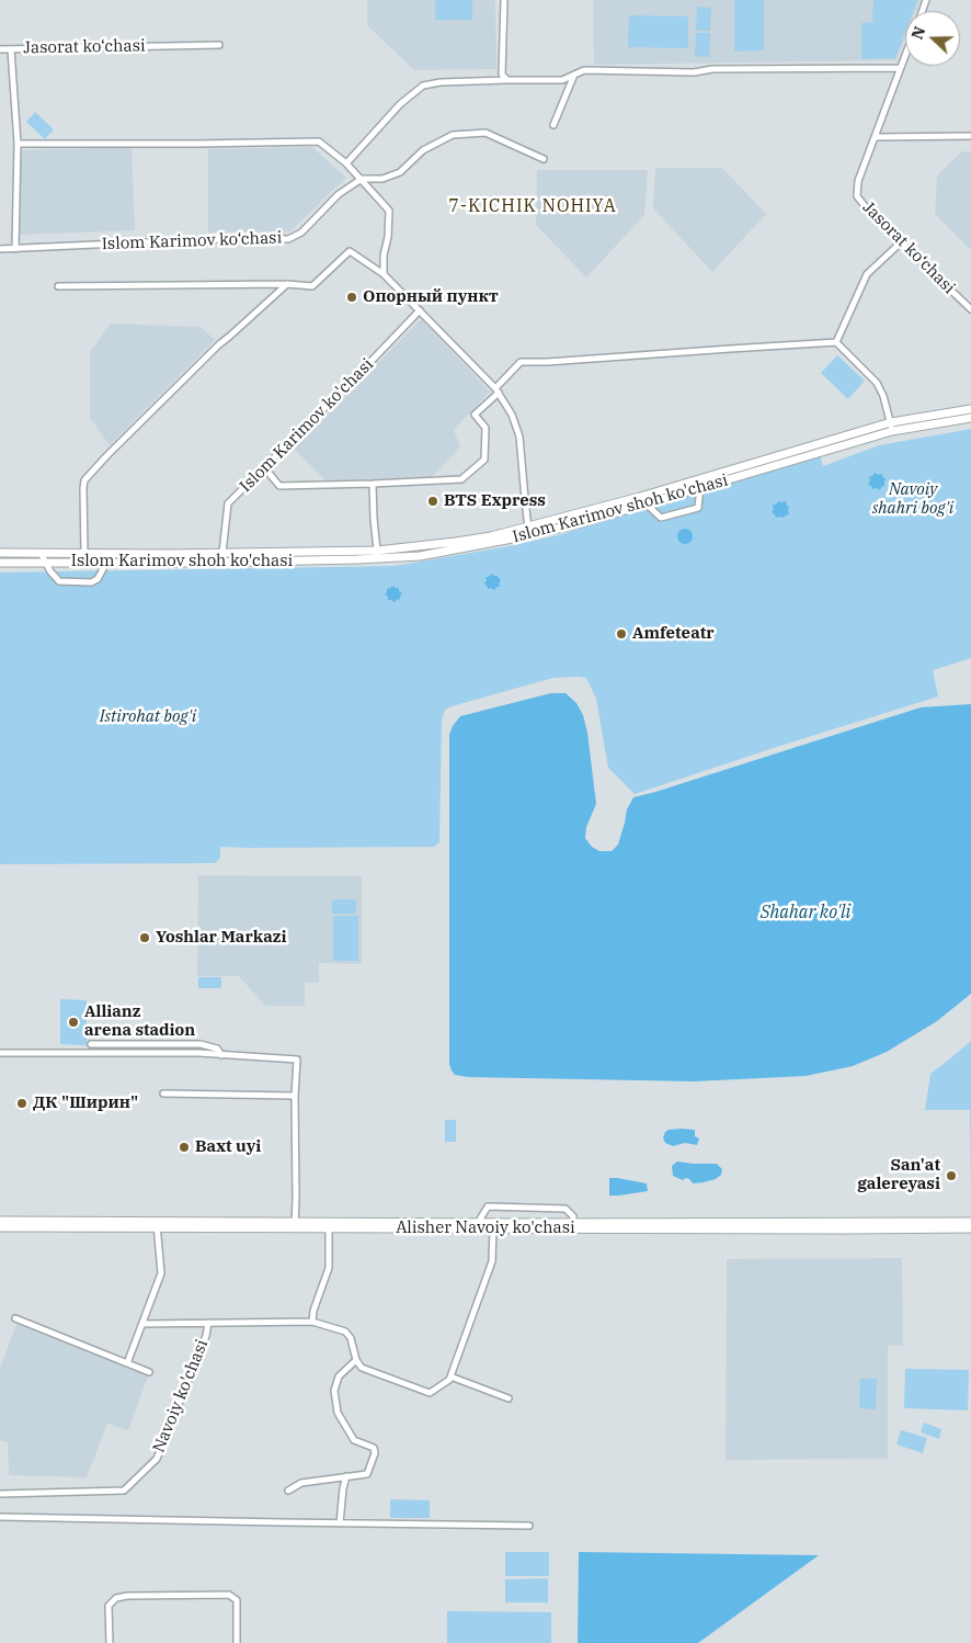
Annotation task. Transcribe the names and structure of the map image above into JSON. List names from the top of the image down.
{
  "streets": {
    "main road": ["Islom Karimov shoh ko'chasi", "Alisher Navoiy ko'chasi"],
    "street": [
      "Jasorat ko‘chasi",
      "Islom Karimov ko‘chasi",
      "Islom Karimov ko'chasi",
      "Navoiy ko'chasi"
    ]
  },
  "crossings": [
    ["Islom Karimov ko'chasi", "Islom Karimov shoh ko'chasi"]
  ],
  "districts": ["7-KICHIK NOHIYA"],
  "water": ["Shahar ko'li"],
  "parks": ["Navoiy shahri bog'i", "Istirohat bog'i"],
  "places": [
    "Опорный пункт",
    "BTS Express",
    "Amfeteatr",
    "Yoshlar Markazi",
    "Allianz arena stadion",
    "ДК \"Ширин\"",
    "Baxt uyi",
    "San'at galereyasi"
  ],
  "north": "left"
}
